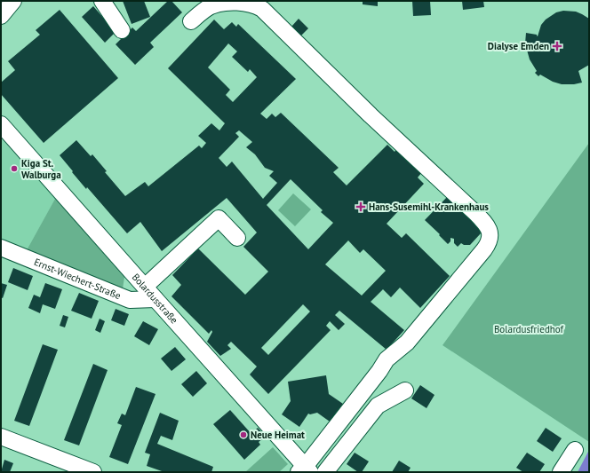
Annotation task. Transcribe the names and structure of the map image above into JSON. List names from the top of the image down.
{
  "streets": {
    "street": ["Ernst-Wiechert-Straße", "Bolardusstraße"]
  },
  "crossings": [
    ["Ernst-Wiechert-Straße", "Bolardusstraße"]
  ],
  "parks": ["Bolardusfriedhof"],
  "places": {
    "health": ["Dialyse Emden", "Hans-Susemihl-Krankenhaus"],
    "other": ["Kiga St. Walburga", "Neue Heimat"]
  }
}
